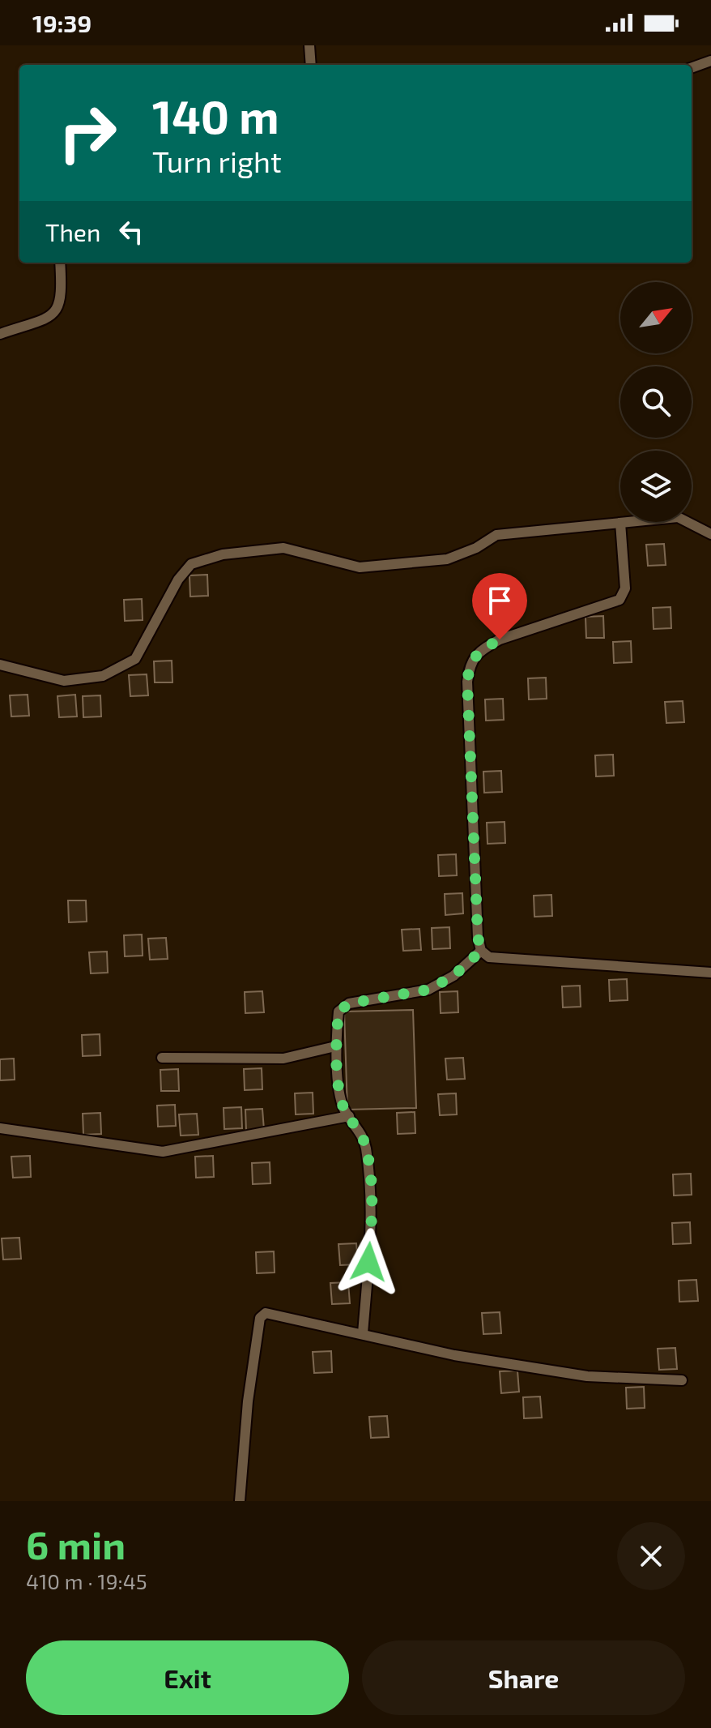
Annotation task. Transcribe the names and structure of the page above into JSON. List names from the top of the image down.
{
  "north": "top right",
  "page": {
    "status": "19:39",
    "turn": ["140 m", "Turn right"],
    "then": "Then",
    "heading": ["6 min", "410 m · 19:45"],
    "buttons": ["Exit", "Share"]
  }
}
